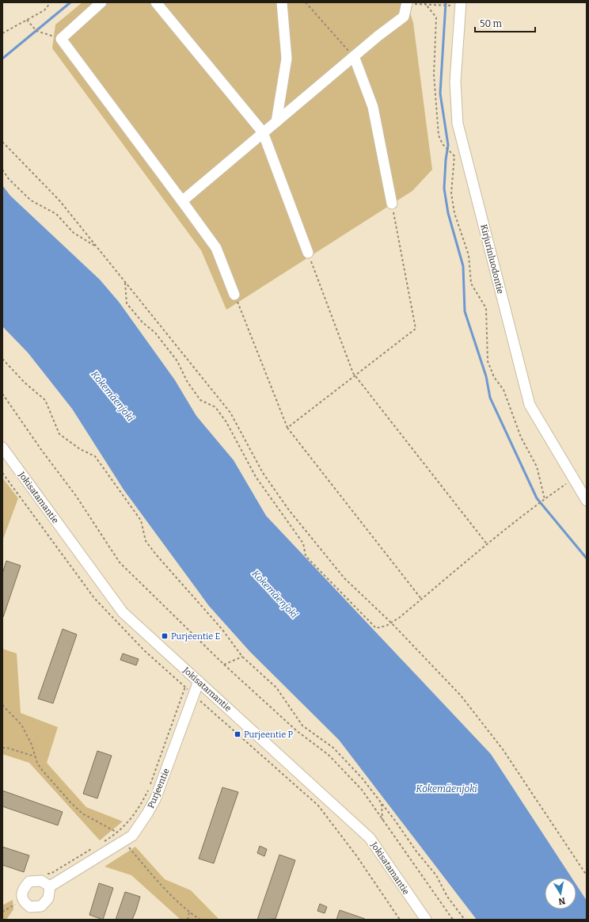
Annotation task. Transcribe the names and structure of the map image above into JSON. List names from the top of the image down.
{
  "streets": {
    "street": ["Kirjurinluodontie", "Jokisatamantie", "Purjeentie"]
  },
  "crossings": [
    ["Jokisatamantie", "Purjeentie"]
  ],
  "water": ["Kokemäenjoki"],
  "places": {
    "transit": ["Purjeentie E", "Purjeentie P"]
  },
  "scale_bar": "50 m",
  "north": "bottom"
}
